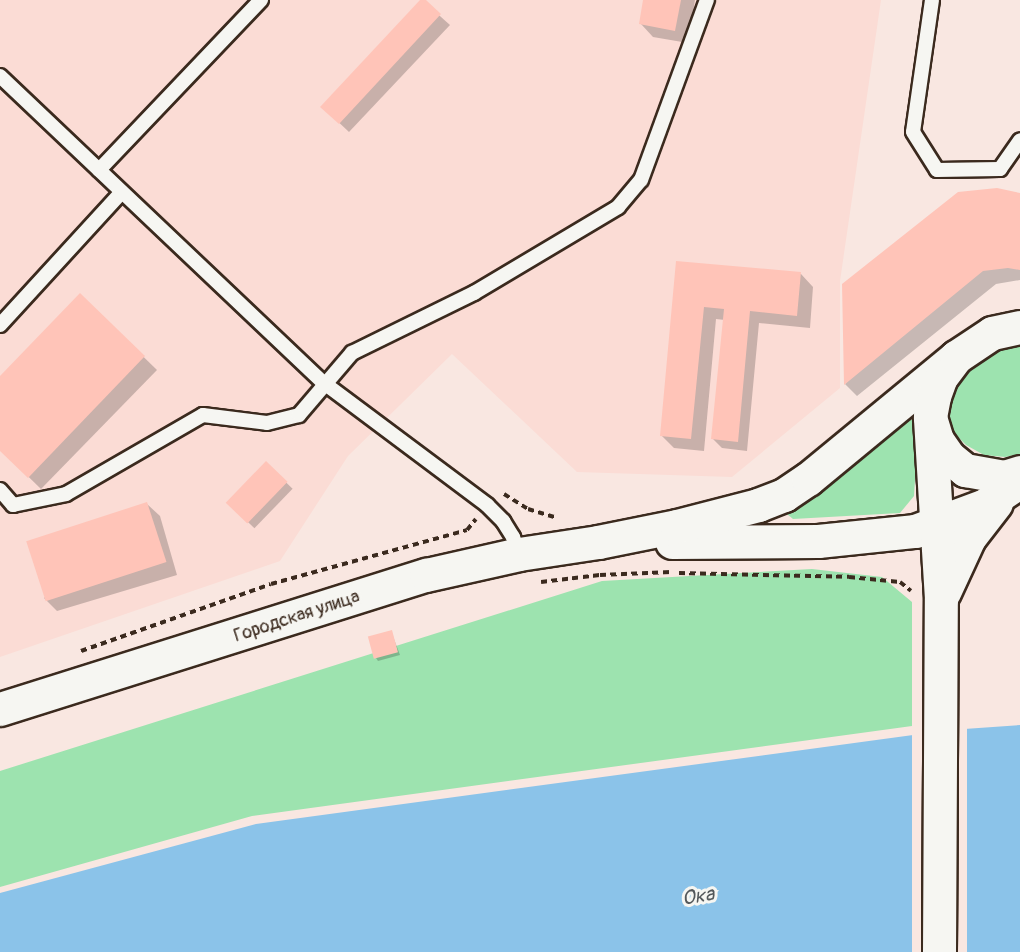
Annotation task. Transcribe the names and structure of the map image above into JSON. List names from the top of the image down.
{
  "streets": {
    "main road": ["Городская улица"]
  },
  "water": ["Ока"]
}
